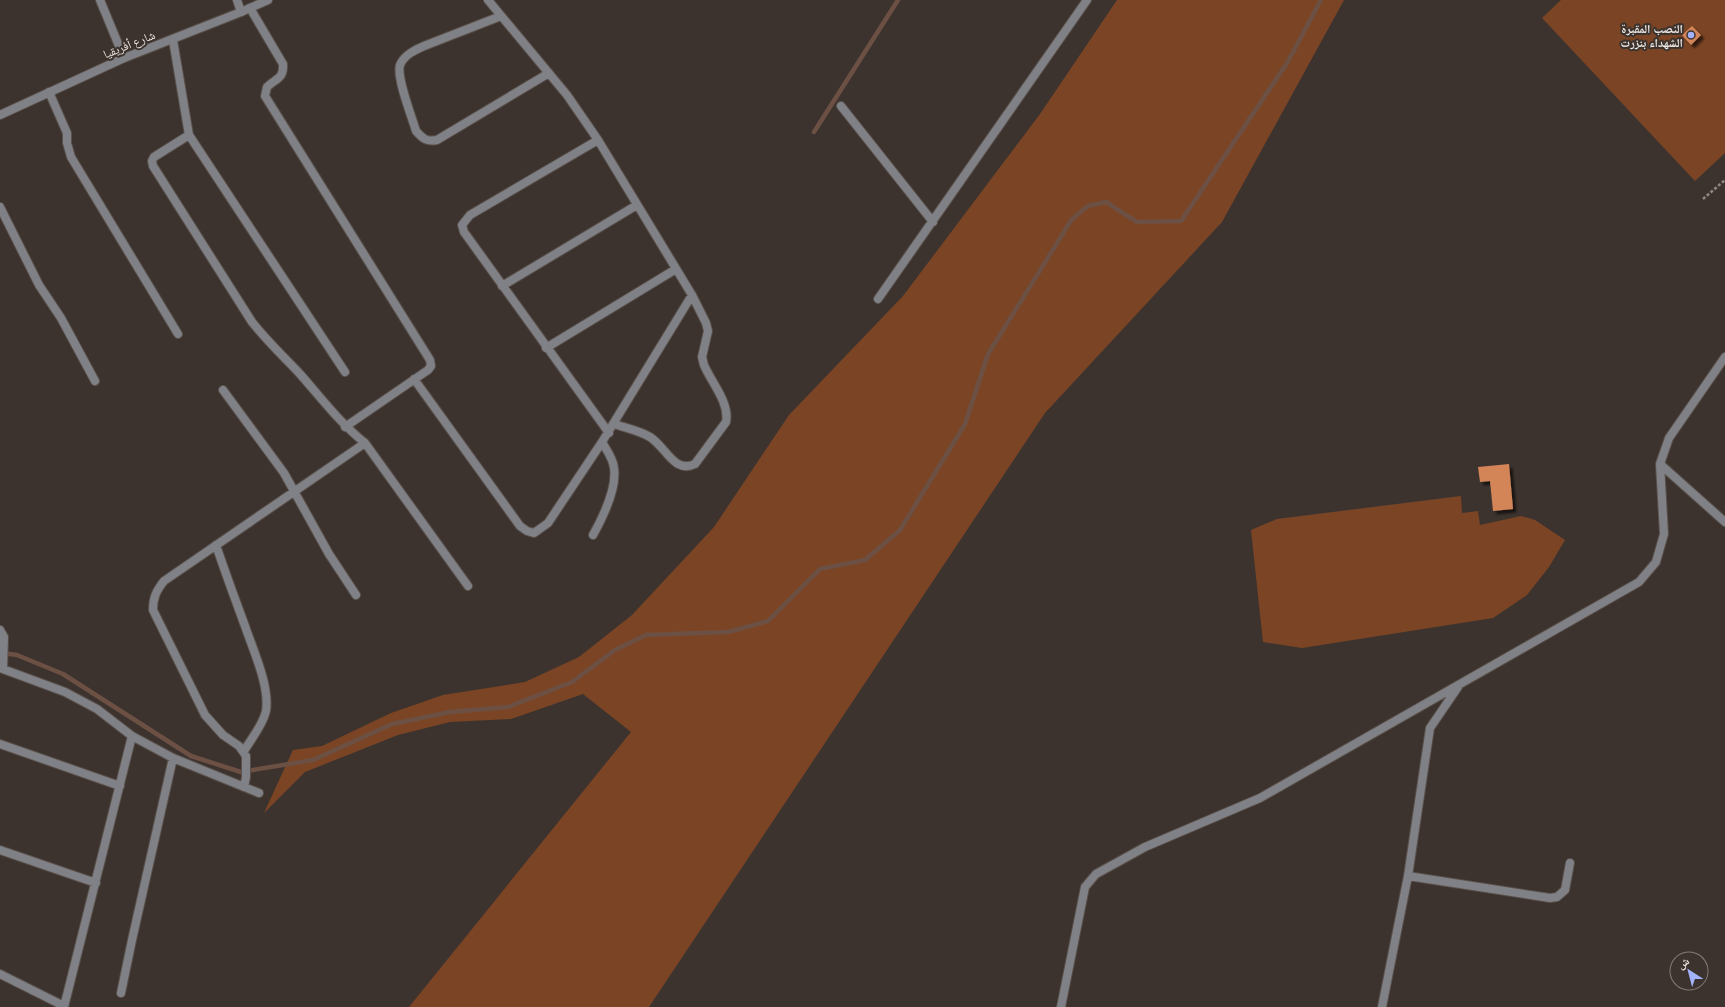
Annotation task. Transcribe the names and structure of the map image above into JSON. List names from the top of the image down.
{
  "streets": {
    "street": ["شارع أفريقيا"]
  },
  "places": ["النصب المقبرة الشهداء بنزرت"],
  "north": "top left"
}
